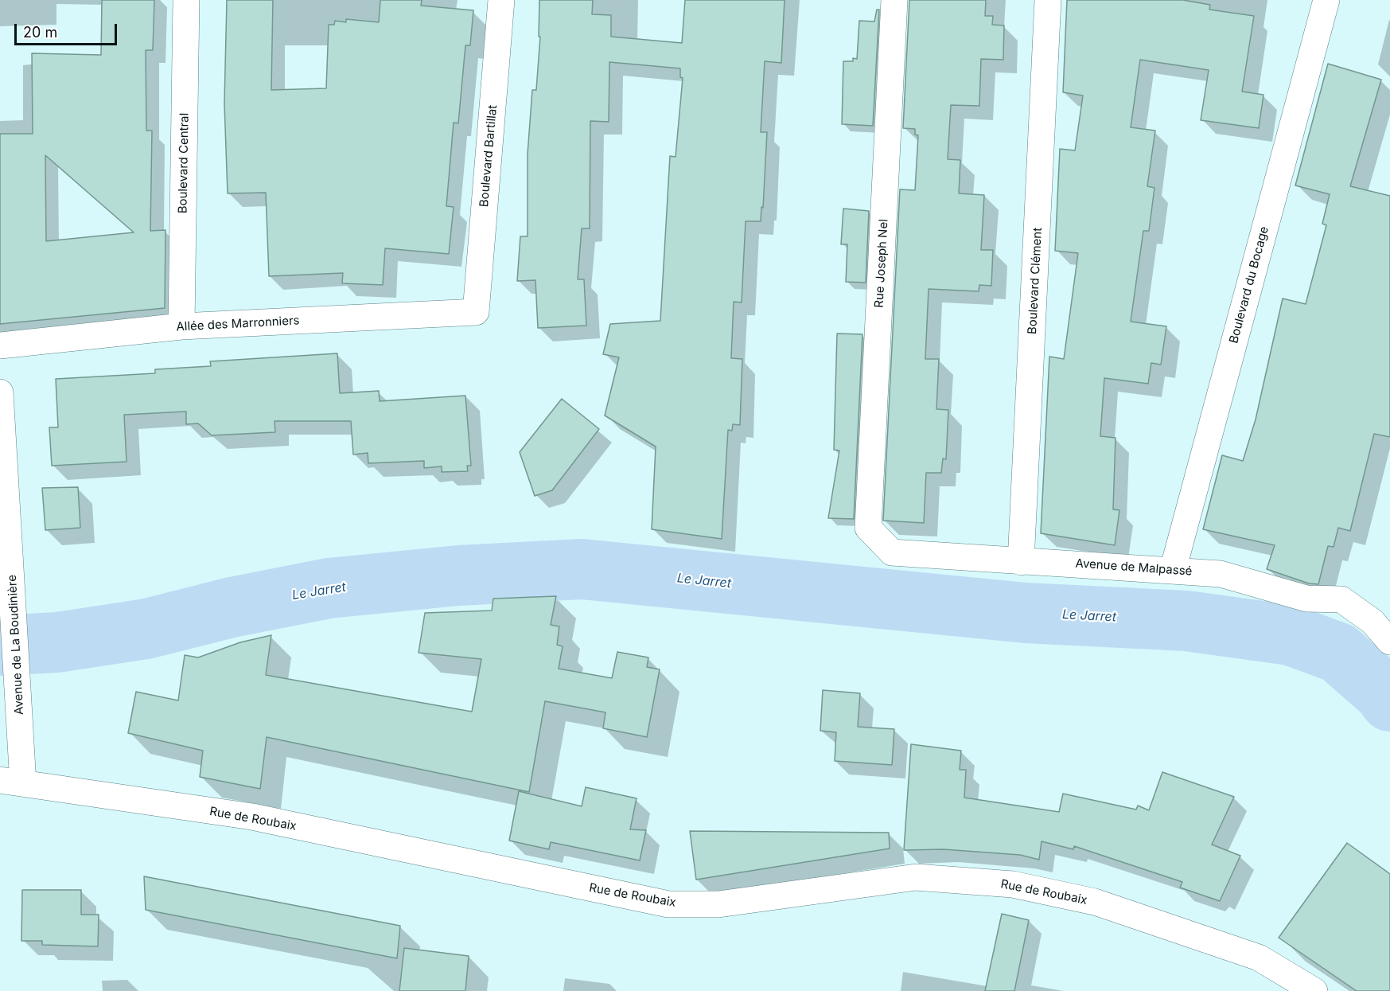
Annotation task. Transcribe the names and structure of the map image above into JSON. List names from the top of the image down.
{
  "streets": {
    "street": [
      "Boulevard Bartillat",
      "Boulevard Central",
      "Rue Joseph Nel",
      "Boulevard Clément",
      "Boulevard du Bocage",
      "Allée des Marronniers",
      "Avenue de Malpassé",
      "Avenue de La Boudinière",
      "Rue de Roubaix"
    ]
  },
  "crossings": [
    ["Boulevard Bartillat", "Allée des Marronniers"],
    ["Boulevard Central", "Allée des Marronniers"],
    ["Rue Joseph Nel", "Avenue de Malpassé"],
    ["Boulevard Clément", "Avenue de Malpassé"],
    ["Boulevard du Bocage", "Avenue de Malpassé"],
    ["Avenue de La Boudinière", "Rue de Roubaix"]
  ],
  "water": ["Le Jarret"],
  "scale_bar": "20 m"
}
